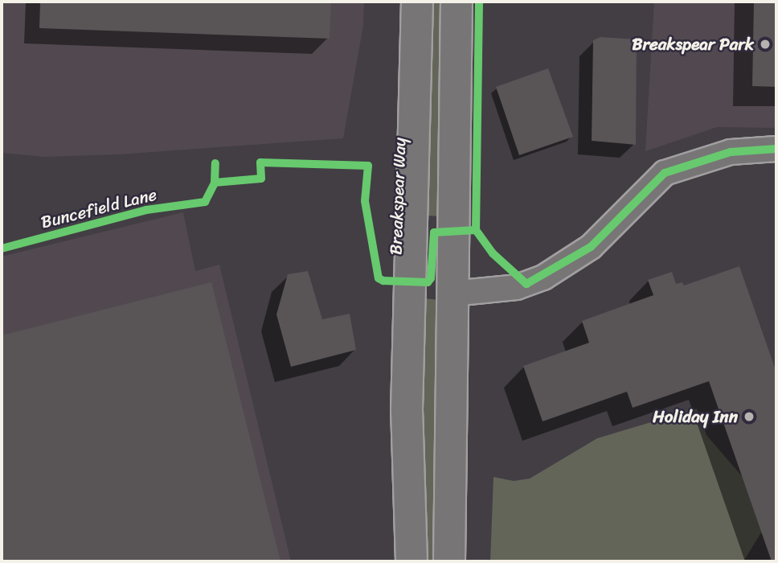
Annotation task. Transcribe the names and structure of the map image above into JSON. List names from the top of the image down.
{
  "streets": {
    "main road": ["Breakspear Way"],
    "cycle path": ["Buncefield Lane"]
  },
  "places": ["Breakspear Park", "Holiday Inn"]
}
